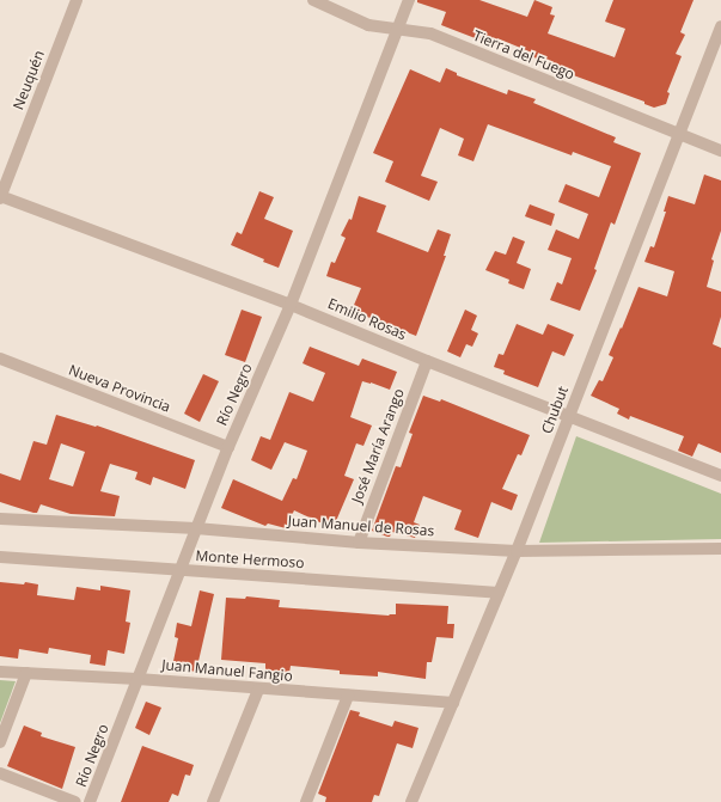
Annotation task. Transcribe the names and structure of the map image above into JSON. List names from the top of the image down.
{
  "streets": {
    "street": [
      "Tierra del Fuego",
      "Neuquén",
      "Emilio Rosas",
      "Nueva Provincia",
      "Río Negro",
      "Chubut",
      "José María Arango",
      "Juan Manuel de Rosas",
      "Monte Hermoso",
      "Juan Manuel Fangio"
    ]
  },
  "crossings": [
    ["Tierra del Fuego", "Río Negro"],
    ["Tierra del Fuego", "Chubut"],
    ["Neuquén", "Emilio Rosas"],
    ["Emilio Rosas", "Río Negro"],
    ["Emilio Rosas", "Chubut"],
    ["Emilio Rosas", "José María Arango"],
    ["Nueva Provincia", "Río Negro"],
    ["Río Negro", "Juan Manuel de Rosas"],
    ["Río Negro", "Monte Hermoso"],
    ["Río Negro", "Juan Manuel Fangio"],
    ["Chubut", "Juan Manuel de Rosas"],
    ["Chubut", "Monte Hermoso"],
    ["Chubut", "Juan Manuel Fangio"],
    ["José María Arango", "Juan Manuel de Rosas"]
  ]
}
